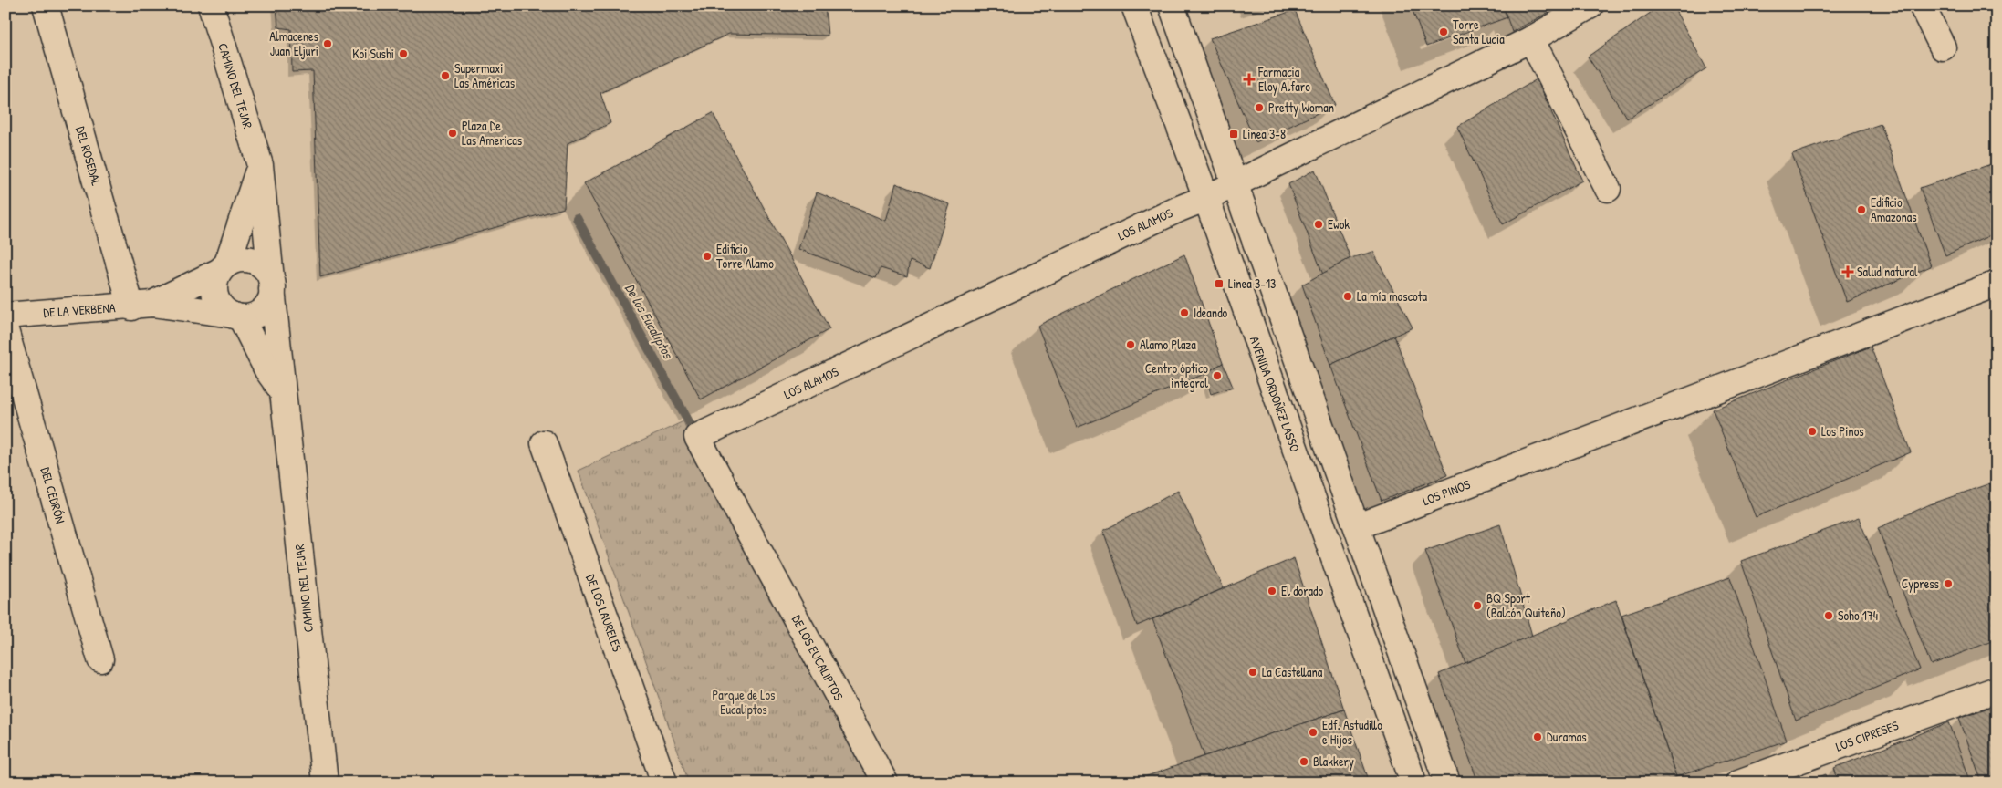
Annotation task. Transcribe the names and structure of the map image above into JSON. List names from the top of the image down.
{
  "streets": {
    "street": [
      "CAMINO DEL TEJAR",
      "DEL ROSEDAL",
      "LOS ALAMOS",
      "DE LA VERBENA",
      "AVENIDA ORDOÑEZ LASSO",
      "LOS PINOS",
      "DEL CEDRÓN",
      "DE LOS LAURELES",
      "DE LOS EUCALIPTOS",
      "LOS CIPRESES"
    ]
  },
  "crossings": [
    ["CAMINO DEL TEJAR", "DE LA VERBENA"],
    ["DEL ROSEDAL", "DE LA VERBENA"],
    ["LOS ALAMOS", "AVENIDA ORDOÑEZ LASSO"],
    ["LOS ALAMOS", "DE LOS EUCALIPTOS"]
  ],
  "water": ["De los Eucaliptos"],
  "parks": ["Parque de Los Eucaliptos"],
  "places": {
    "other": [
      "Torre Santa Lucia",
      "Almacenes Juan Eljuri",
      "Koi Sushi",
      "Supermaxi Las Américas",
      "Pretty Woman",
      "Plaza De Las Americas",
      "Edificio Amazonas",
      "Ewok",
      "Edificio Torre Alamo",
      "La mía mascota",
      "Ideando",
      "Alamo Plaza",
      "Centro óptico integral",
      "Los Pinos",
      "Cypress",
      "El dorado",
      "BQ Sport (Balcón Quiteño)",
      "Soho 174",
      "La Castellana",
      "Edf. Astudillo e Hijos",
      "Duramas",
      "Blakkery"
    ],
    "health": ["Farmacia Eloy Alfaro", "Salud natural"],
    "transit": ["Linea 3-8", "Linea 3-13"]
  }
}
